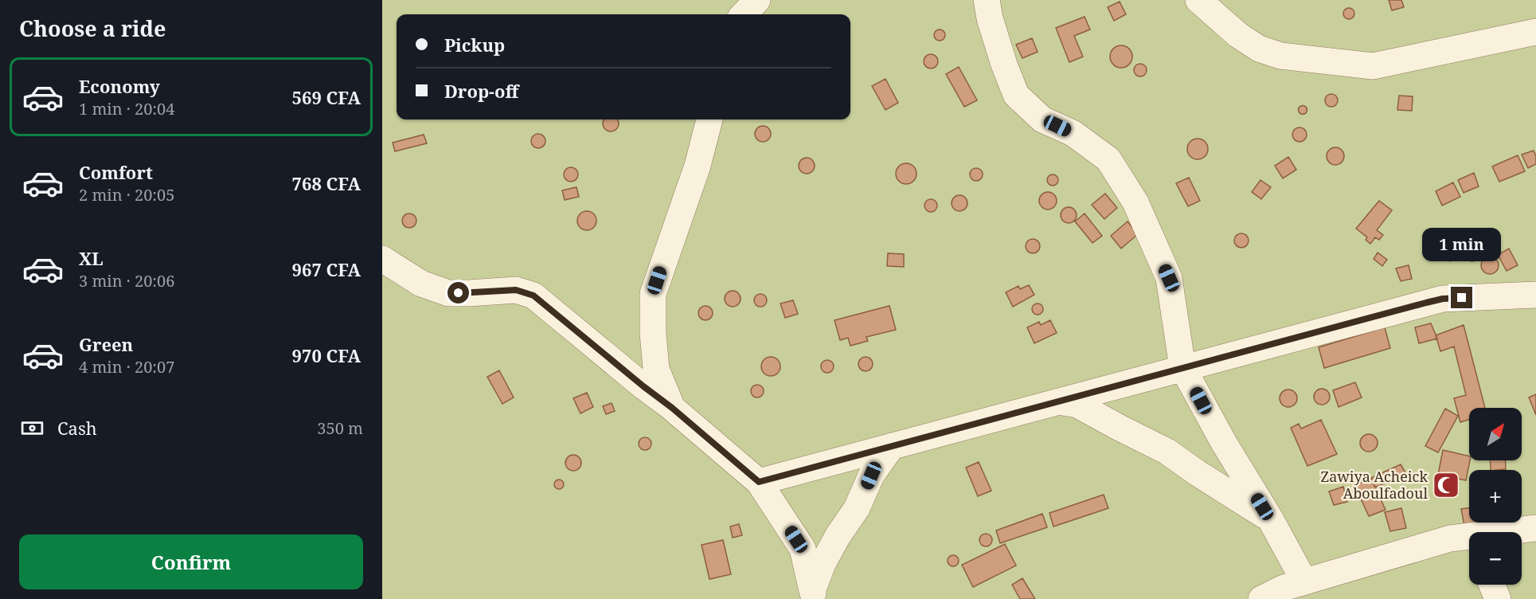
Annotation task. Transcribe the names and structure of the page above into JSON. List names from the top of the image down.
{
  "places": {
    "mosque": ["Zawiya Acheick Aboulfadoul"]
  },
  "north": "top right",
  "page": {
    "heading": "Choose a ride",
    "banner": ["Pickup", "Drop-off"],
    "list": [
      {
        "name": "Economy",
        "note": "1 min · 20:04",
        "value": "569 CFA"
      },
      {
        "name": "Comfort",
        "note": "2 min · 20:05",
        "value": "768 CFA"
      },
      {
        "name": "XL",
        "note": "3 min · 20:06",
        "value": "967 CFA"
      },
      {
        "name": "Green",
        "note": "4 min · 20:07",
        "value": "970 CFA"
      }
    ],
    "bubble": "1 min",
    "pay": ["Cash", "350 m"],
    "map_buttons": ["+", "−"],
    "buttons": "Confirm"
  }
}
